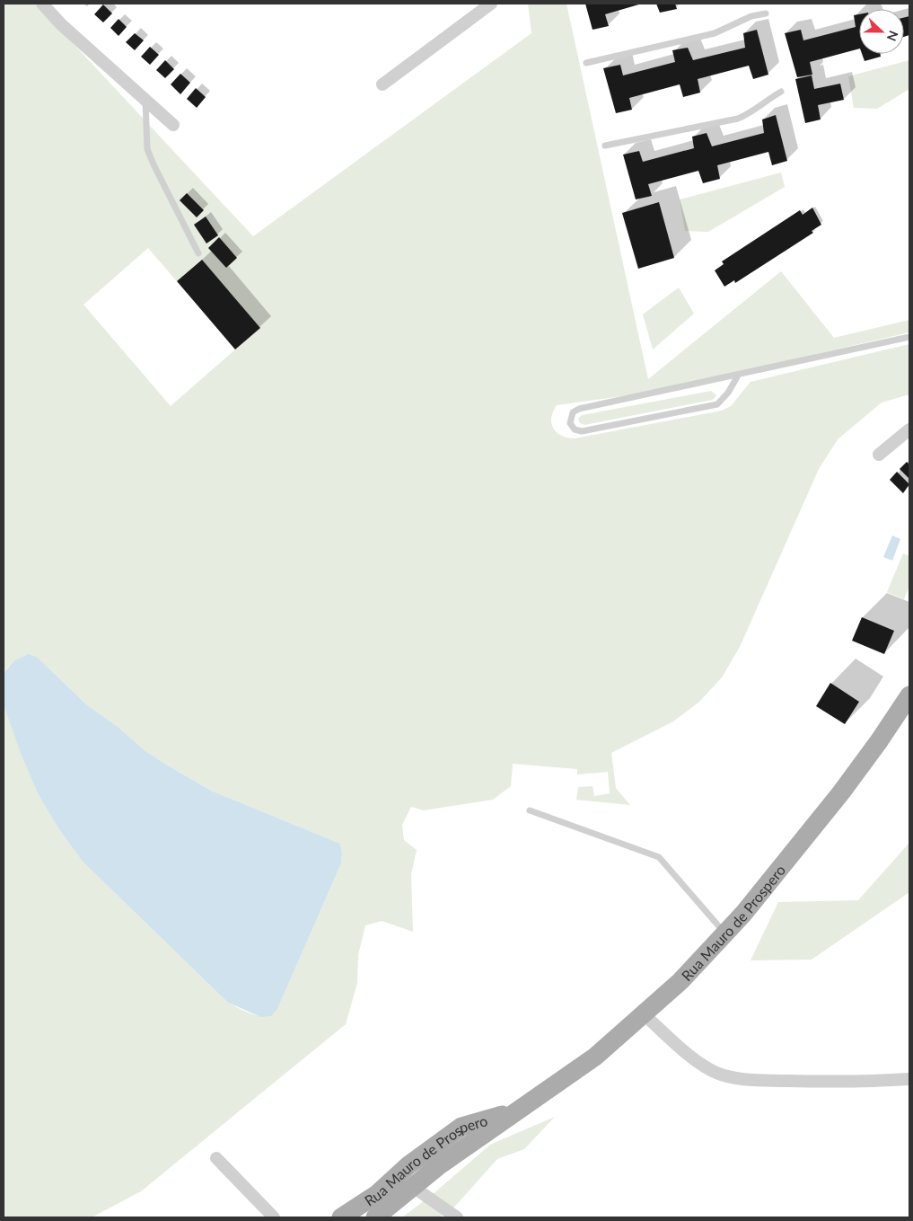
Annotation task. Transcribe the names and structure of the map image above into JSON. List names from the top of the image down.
{
  "streets": {
    "main road": ["Rua Mauro de Prospero"]
  },
  "north": "right"
}
